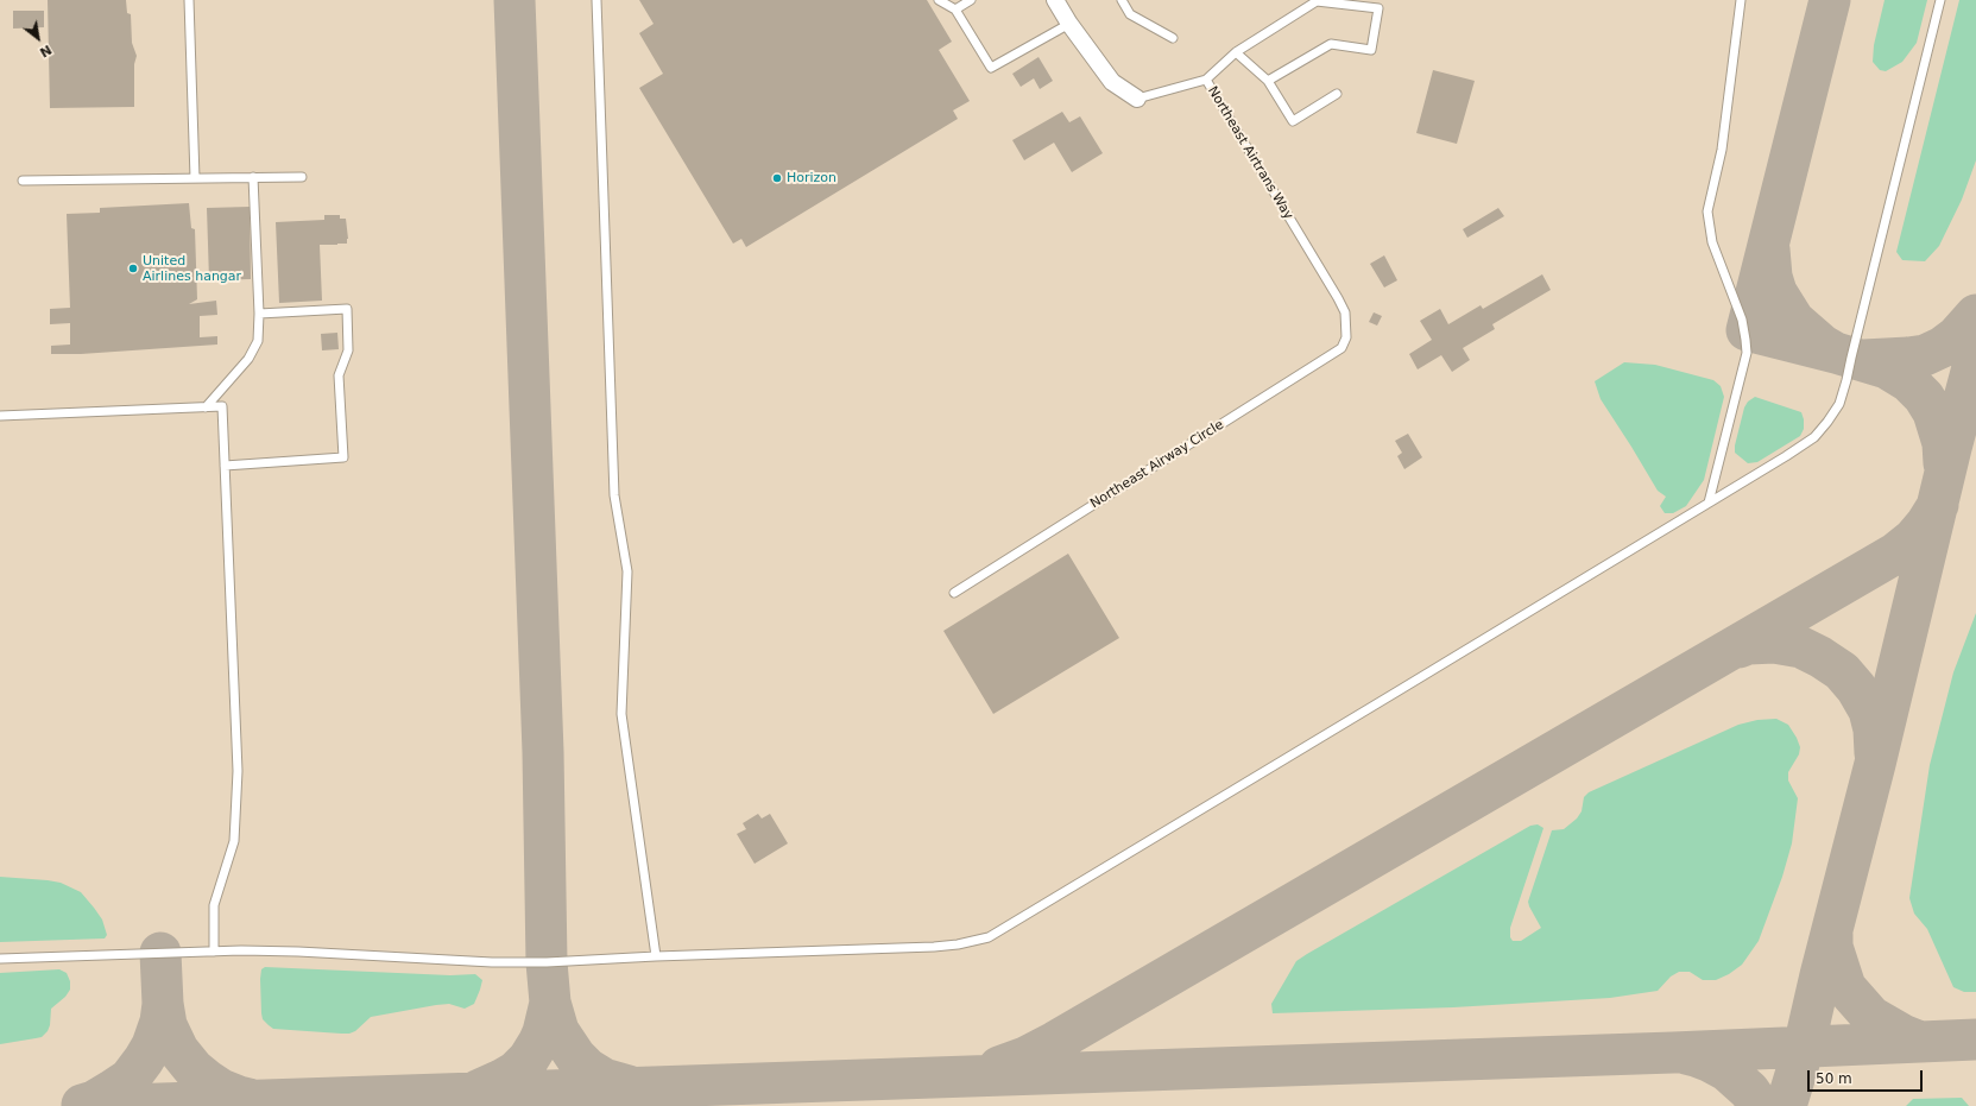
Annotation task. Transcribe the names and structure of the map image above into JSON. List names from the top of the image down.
{
  "streets": {
    "street": ["Northeast Airtrans Way"],
    "lane": ["Northeast Airway Circle"]
  },
  "crossings": [
    ["Northeast Airtrans Way", "Northeast Airway Circle"]
  ],
  "places": ["Horizon", "United Airlines hangar"],
  "scale_bar": "50 m",
  "north": "bottom right"
}
